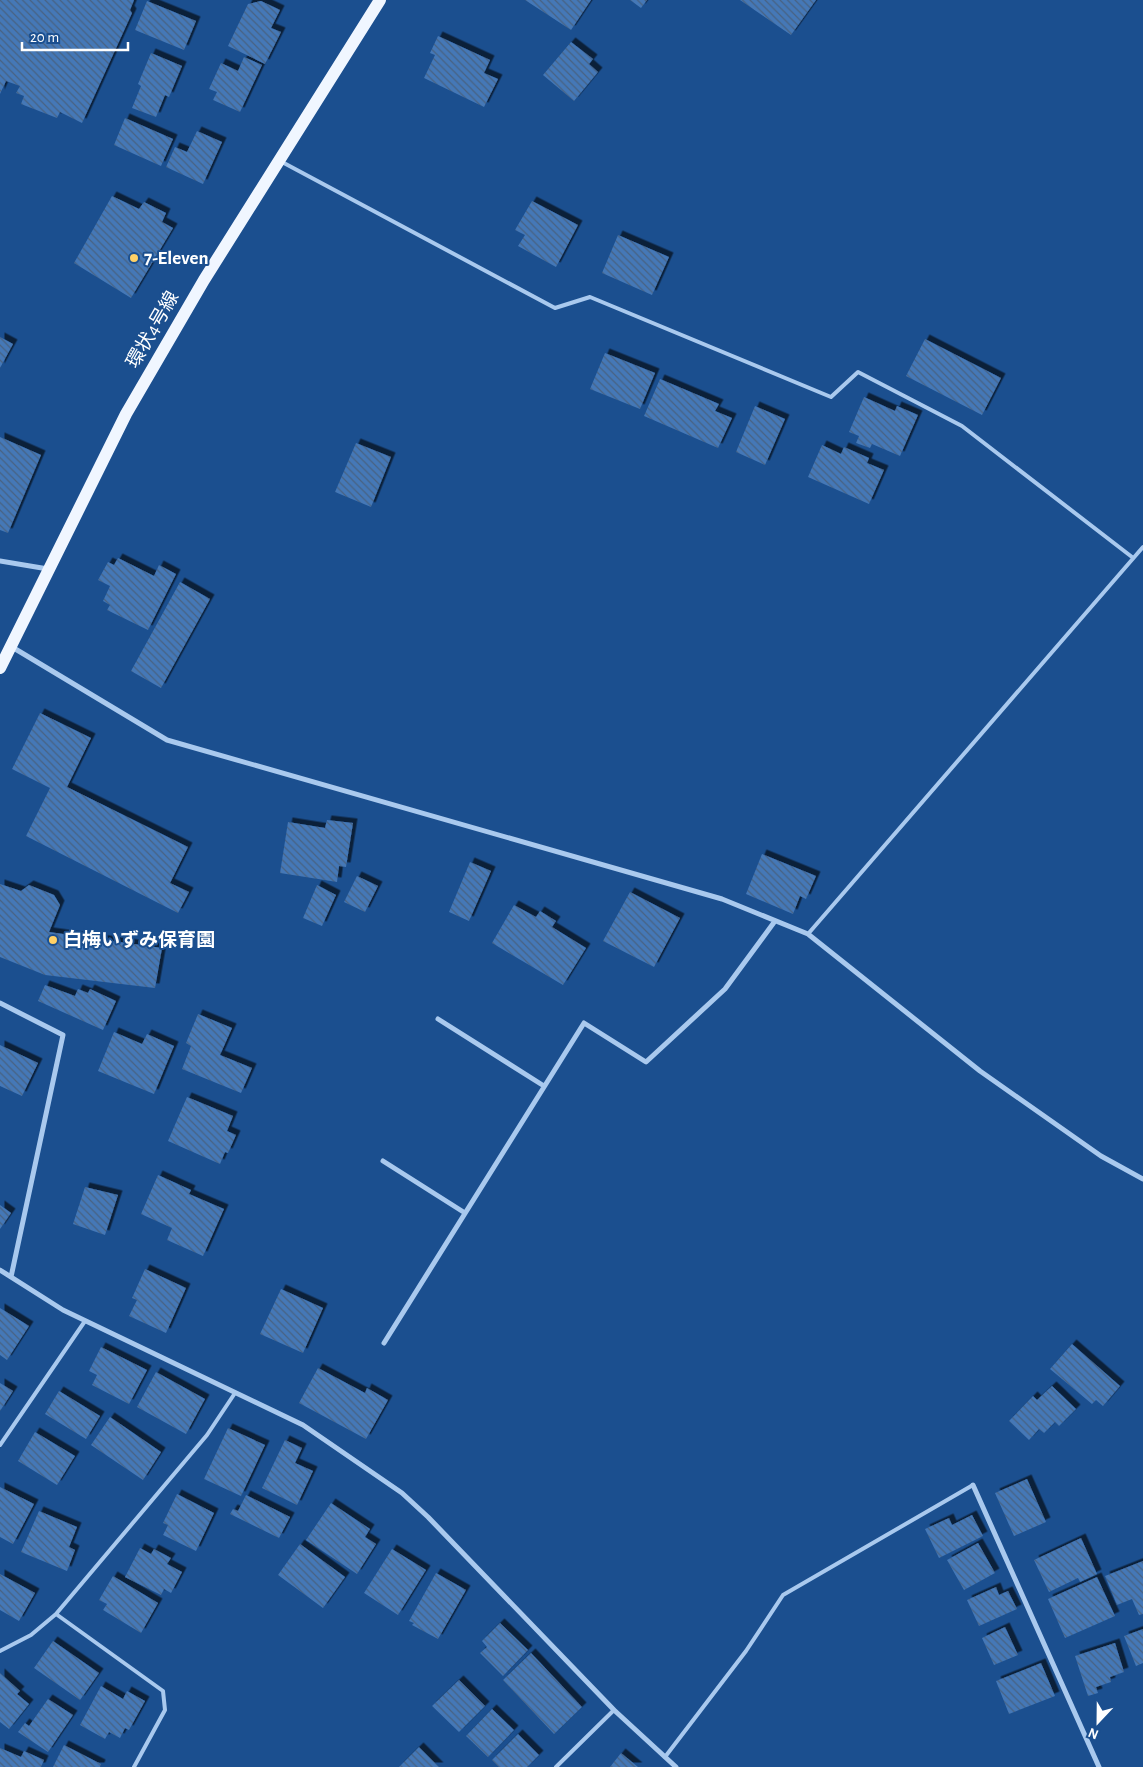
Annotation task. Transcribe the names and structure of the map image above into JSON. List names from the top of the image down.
{
  "streets": {
    "main road": ["環状4号線"]
  },
  "places": ["7-Eleven", "白梅いずみ保育園"],
  "scale_bar": "20 m",
  "north": "bottom"
}
